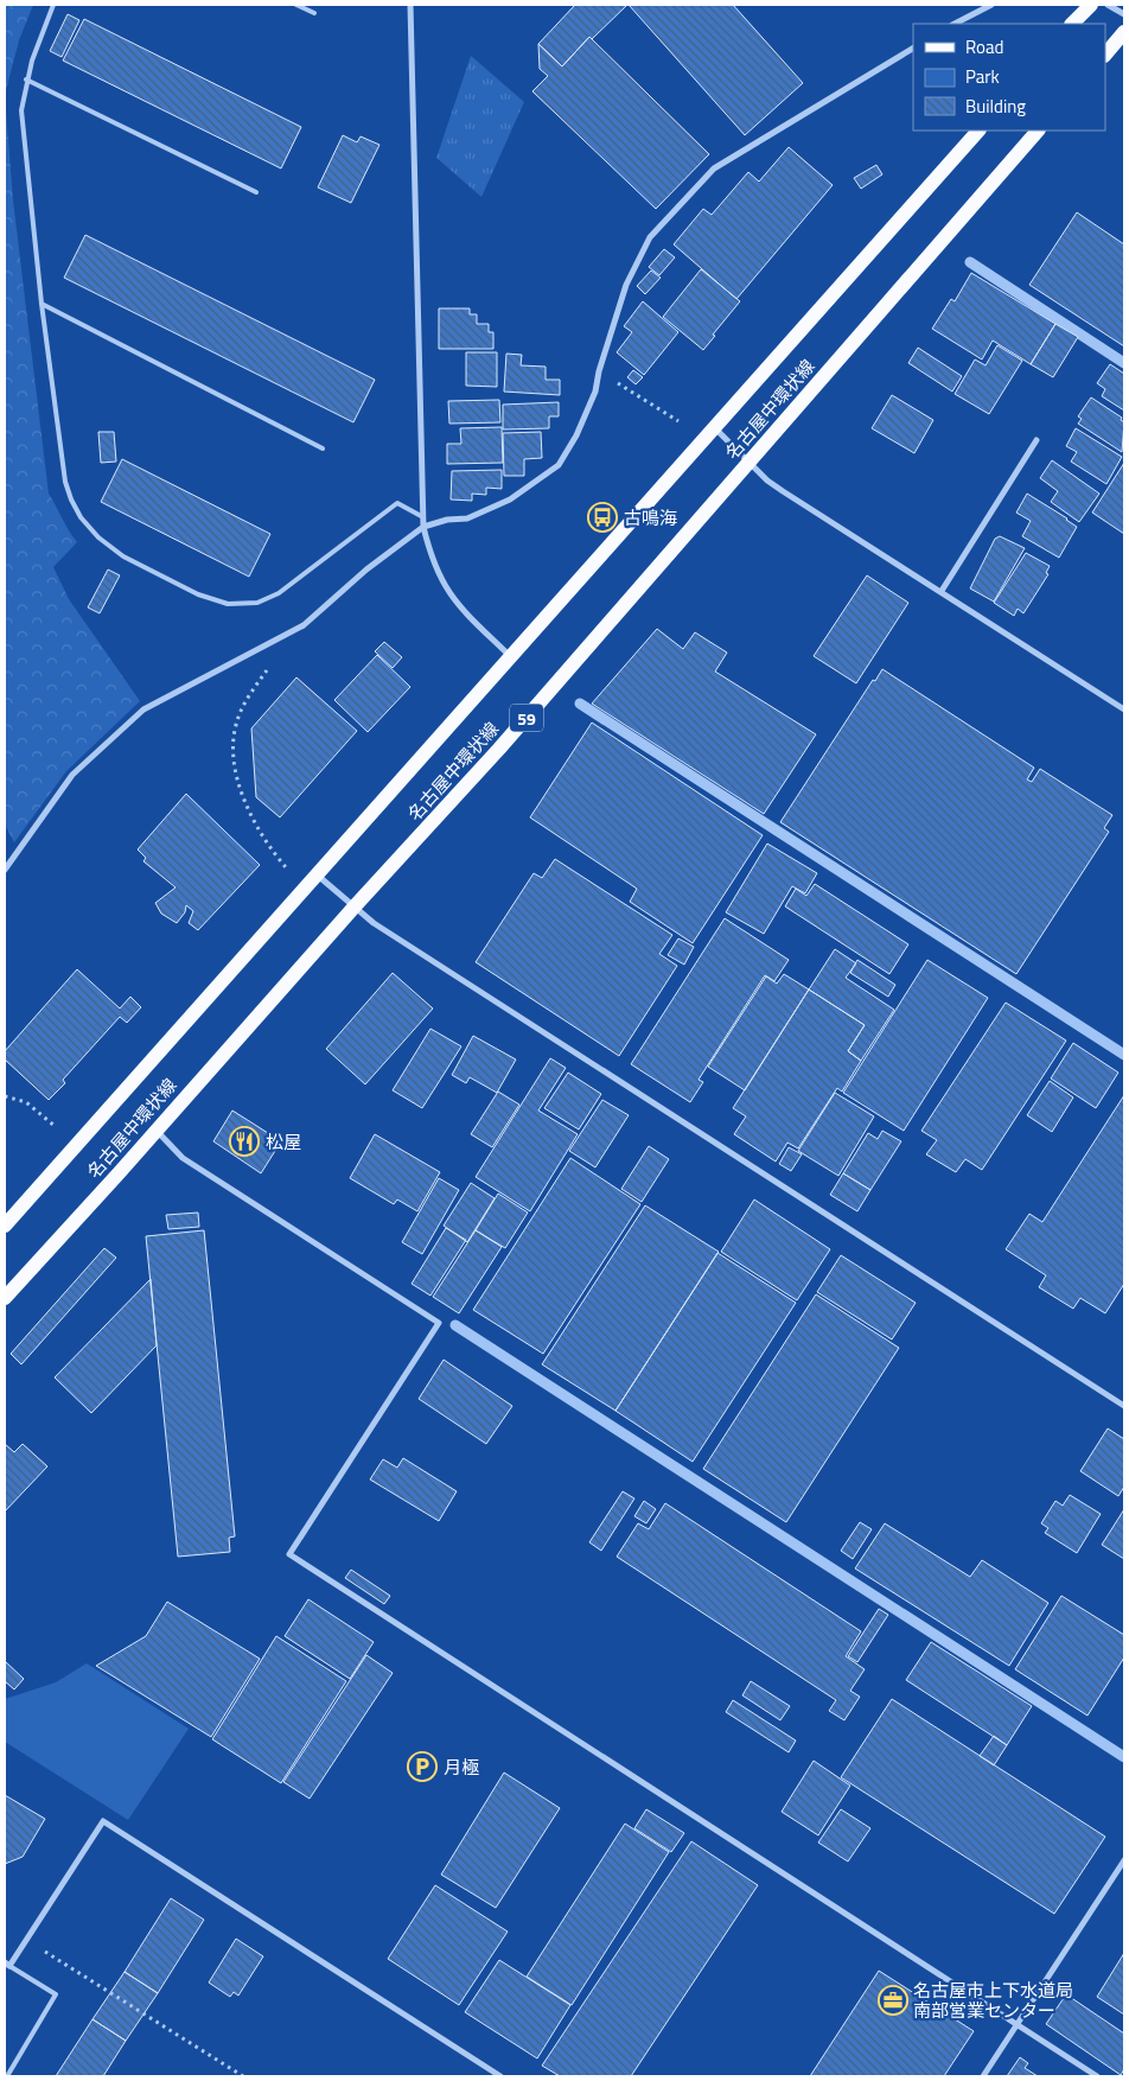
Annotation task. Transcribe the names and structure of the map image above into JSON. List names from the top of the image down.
{
  "streets": {
    "main road": ["名古屋中環状線", "59"]
  },
  "places": {
    "bus stop": ["古鳴海"],
    "restaurant": ["松屋"],
    "parking": ["月極"],
    "office": ["名古屋市上下水道局 南部営業センター"]
  },
  "legend": ["Road", "Park", "Building"]
}
